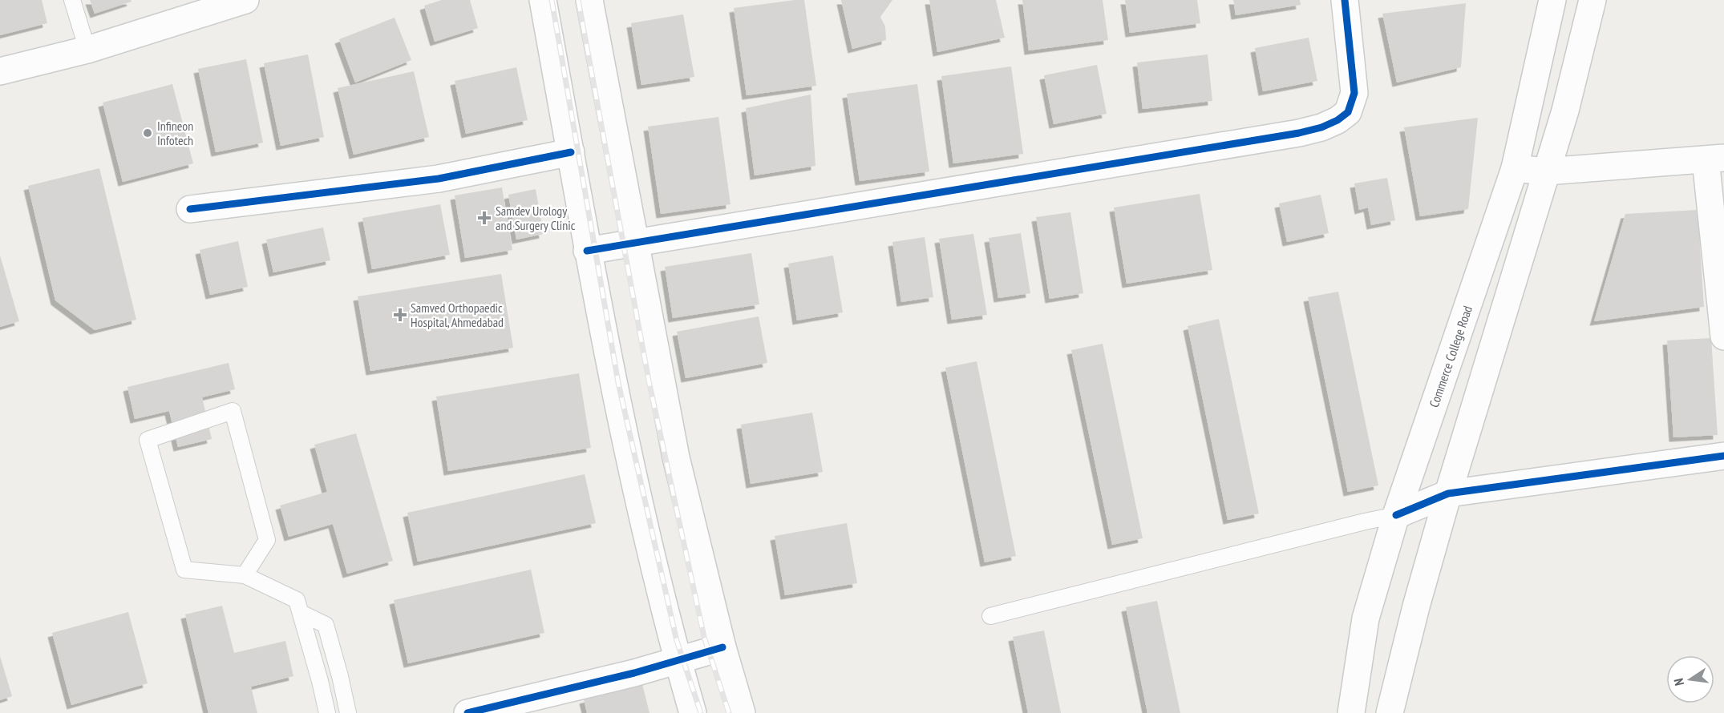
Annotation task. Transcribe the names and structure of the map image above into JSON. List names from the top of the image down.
{
  "streets": {
    "main road": ["Commerce College Road"]
  },
  "places": {
    "other": ["Infineon Infotech"],
    "health": ["Samdev Urology and Surgery Clinic", "Samved Orthopaedic Hospital, Ahmedabad"]
  },
  "north": "left"
}
